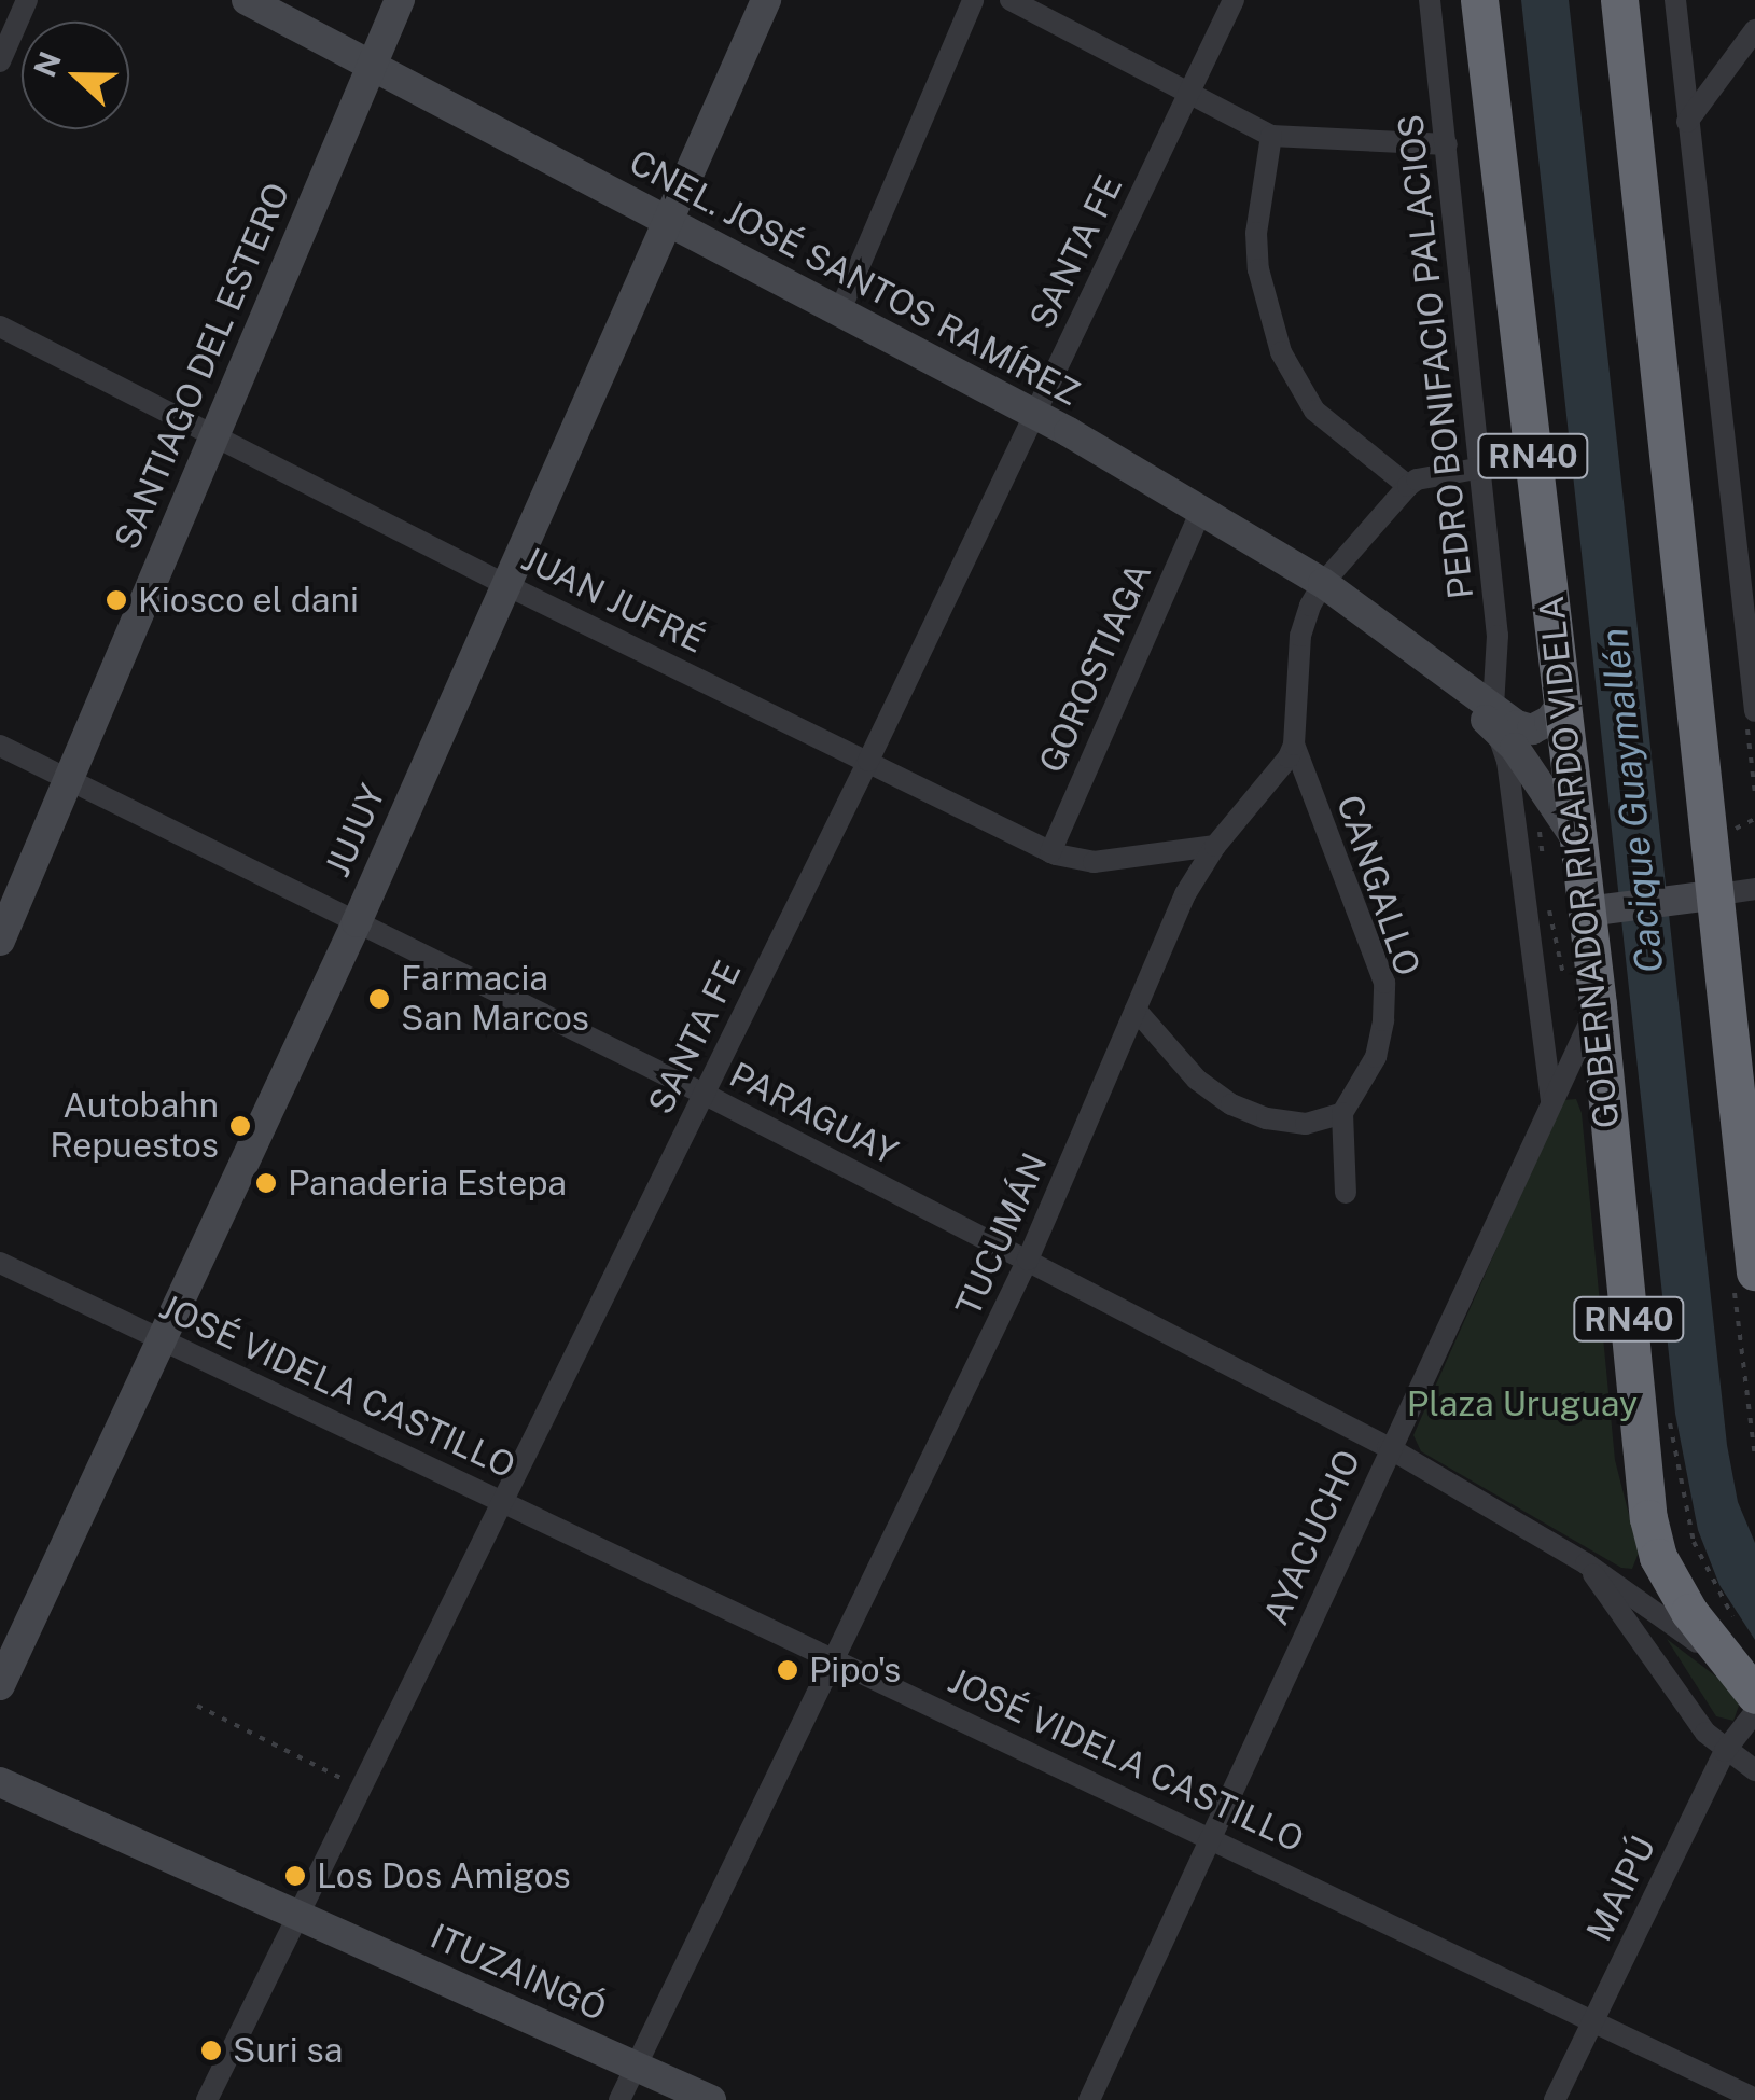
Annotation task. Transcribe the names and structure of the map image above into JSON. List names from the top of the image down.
{
  "streets": {
    "highway": ["RN40", "GOBERNADOR RICARDO VIDELA"],
    "street": [
      "SANTA FE",
      "CNEL. JOSÉ SANTOS RAMÍREZ",
      "PEDRO BONIFACIO PALACIOS",
      "SANTIAGO DEL ESTERO",
      "JUAN JUFRÉ",
      "GOROSTIAGA",
      "JUJUY",
      "CANGALLO",
      "PARAGUAY",
      "TUCUMÁN",
      "JOSÉ VIDELA CASTILLO",
      "AYACUCHO",
      "MAIPÚ",
      "ITUZAINGÓ"
    ]
  },
  "crossings": [
    ["SANTA FE", "CNEL. JOSÉ SANTOS RAMÍREZ"],
    ["SANTA FE", "JUAN JUFRÉ"],
    ["SANTA FE", "PARAGUAY"],
    ["SANTA FE", "JOSÉ VIDELA CASTILLO"],
    ["SANTA FE", "ITUZAINGÓ"],
    ["CNEL. JOSÉ SANTOS RAMÍREZ", "PEDRO BONIFACIO PALACIOS"],
    ["CNEL. JOSÉ SANTOS RAMÍREZ", "SANTIAGO DEL ESTERO"],
    ["CNEL. JOSÉ SANTOS RAMÍREZ", "GOROSTIAGA"],
    ["CNEL. JOSÉ SANTOS RAMÍREZ", "JUJUY"],
    ["CNEL. JOSÉ SANTOS RAMÍREZ", "GOBERNADOR RICARDO VIDELA"],
    ["PEDRO BONIFACIO PALACIOS", "AYACUCHO"],
    ["SANTIAGO DEL ESTERO", "JUAN JUFRÉ"],
    ["SANTIAGO DEL ESTERO", "PARAGUAY"],
    ["JUAN JUFRÉ", "GOROSTIAGA"],
    ["JUAN JUFRÉ", "JUJUY"],
    ["JUAN JUFRÉ", "TUCUMÁN"],
    ["JUJUY", "PARAGUAY"],
    ["JUJUY", "JOSÉ VIDELA CASTILLO"],
    ["GOBERNADOR RICARDO VIDELA", "PARAGUAY"],
    ["GOBERNADOR RICARDO VIDELA", "AYACUCHO"],
    ["CANGALLO", "TUCUMÁN"],
    ["PARAGUAY", "TUCUMÁN"],
    ["PARAGUAY", "AYACUCHO"],
    ["PARAGUAY", "MAIPÚ"],
    ["TUCUMÁN", "JOSÉ VIDELA CASTILLO"],
    ["TUCUMÁN", "ITUZAINGÓ"],
    ["JOSÉ VIDELA CASTILLO", "AYACUCHO"],
    ["JOSÉ VIDELA CASTILLO", "MAIPÚ"]
  ],
  "water": ["Cacique Guaymallén"],
  "parks": ["Plaza Uruguay"],
  "places": [
    "Kiosco el dani",
    "Farmacia San Marcos",
    "Autobahn Repuestos",
    "Panaderia Estepa",
    "Pipo's",
    "Los Dos Amigos",
    "Suri sa"
  ],
  "north": "left"
}
